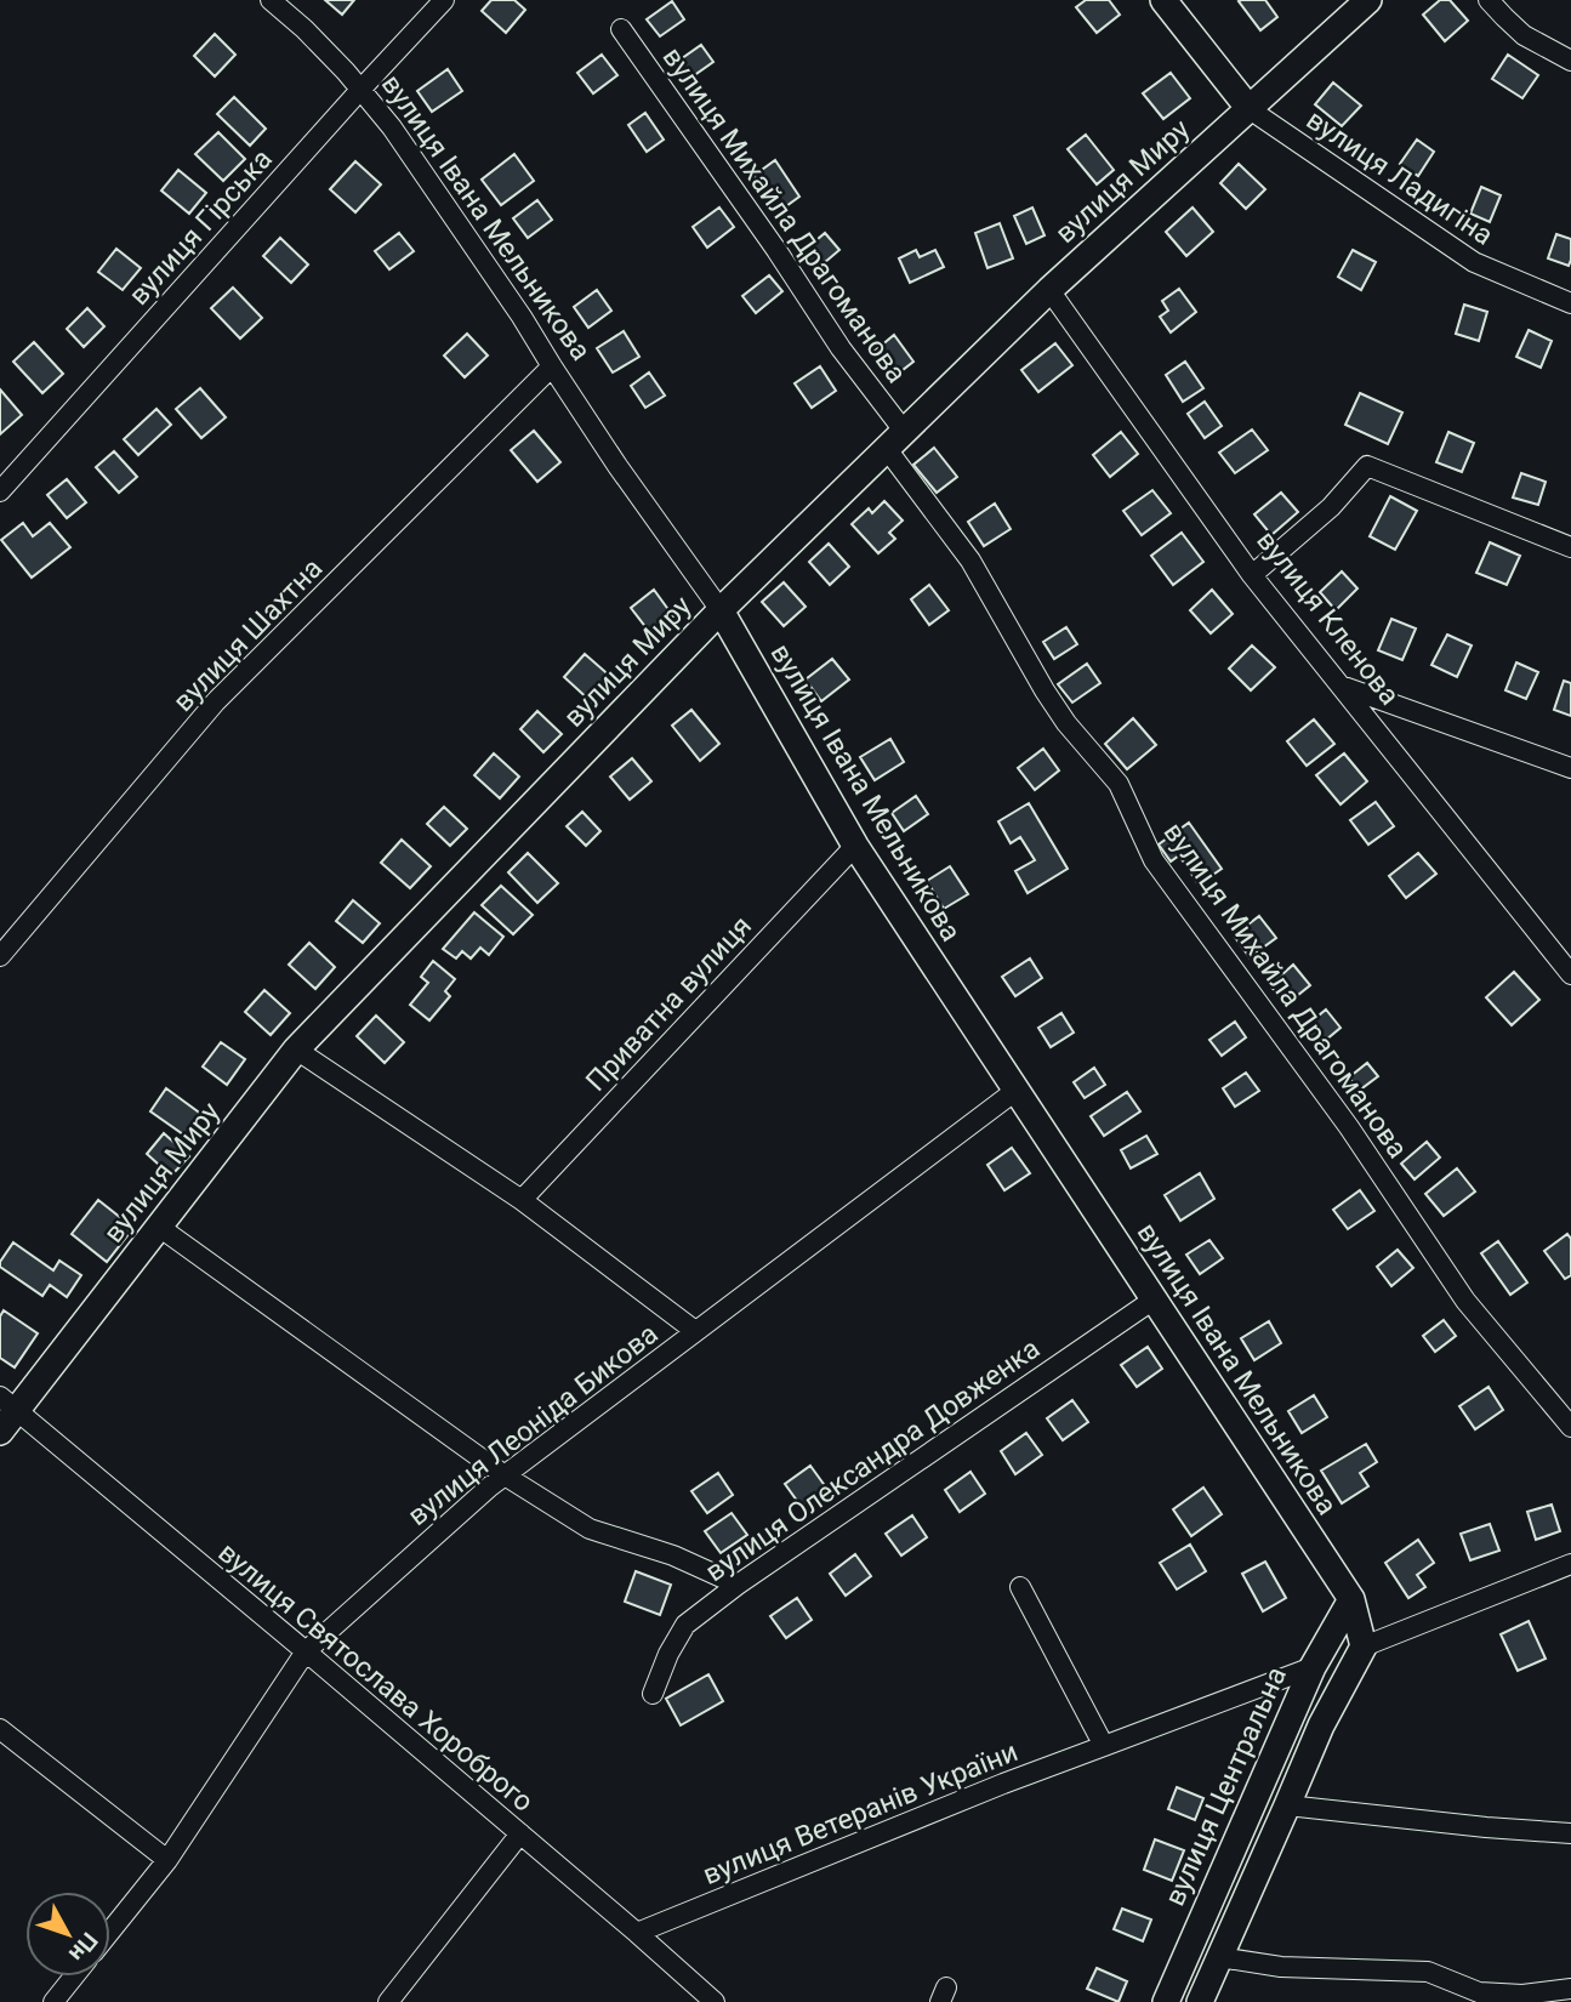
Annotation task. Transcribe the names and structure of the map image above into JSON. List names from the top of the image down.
{
  "streets": {
    "street": [
      "вулиця Ладигіна",
      "вулиця Миру",
      "вулиця Михайла Драгоманова",
      "вулиця Івана Мельникова",
      "вулиця Гірська",
      "вулиця Кленова",
      "вулиця Шахтна",
      "Приватна вулиця",
      "вулиця Леоніда Бикова",
      "вулиця Олександра Довженка",
      "вулиця Святослава Хороброго",
      "вулиця Центральна",
      "вулиця Ветеранів України"
    ]
  },
  "crossings": [
    ["вулиця Ладигіна", "вулиця Миру"],
    ["вулиця Миру", "вулиця Михайла Драгоманова"],
    ["вулиця Миру", "вулиця Івана Мельникова"],
    ["вулиця Миру", "вулиця Кленова"],
    ["вулиця Миру", "вулиця Святослава Хороброго"],
    ["вулиця Івана Мельникова", "вулиця Гірська"],
    ["вулиця Івана Мельникова", "вулиця Шахтна"],
    ["вулиця Івана Мельникова", "Приватна вулиця"],
    ["вулиця Івана Мельникова", "вулиця Леоніда Бикова"],
    ["вулиця Івана Мельникова", "вулиця Олександра Довженка"],
    ["вулиця Івана Мельникова", "вулиця Центральна"],
    ["вулиця Леоніда Бикова", "вулиця Святослава Хороброго"],
    ["вулиця Святослава Хороброго", "вулиця Ветеранів України"],
    ["вулиця Центральна", "вулиця Ветеранів України"]
  ],
  "north": "bottom right"
}
